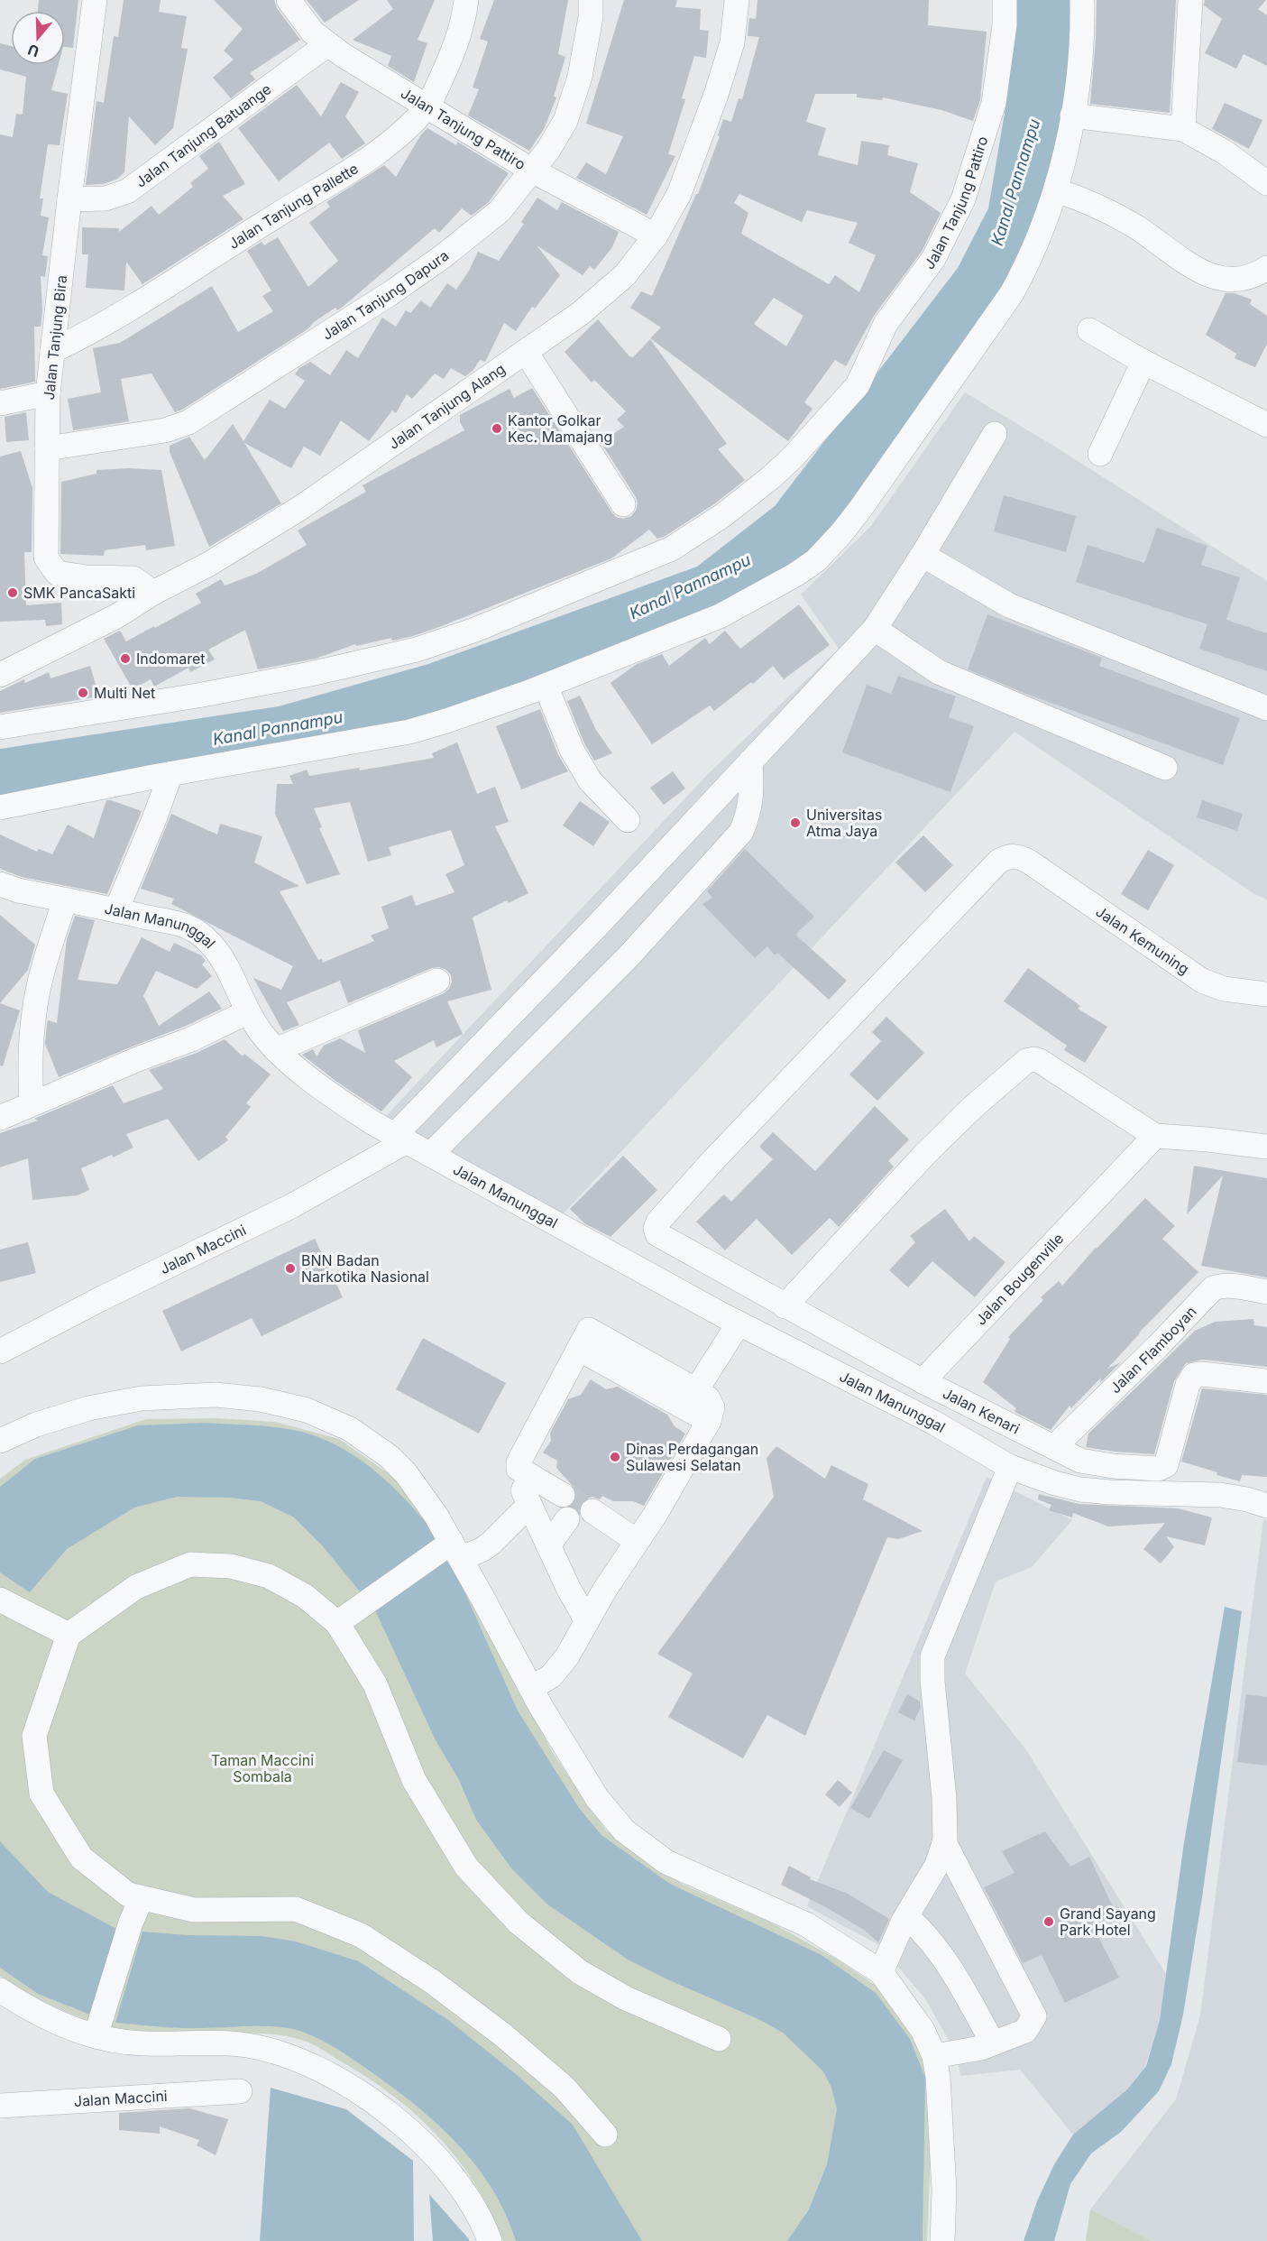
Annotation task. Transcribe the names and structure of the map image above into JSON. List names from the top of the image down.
{
  "streets": {
    "street": [
      "Jalan Tanjung Pattiro",
      "Jalan Tanjung Batuange",
      "Jalan Tanjung Pallette",
      "Jalan Tanjung Dapura",
      "Jalan Tanjung Bira",
      "Jalan Tanjung Alang",
      "Jalan Manunggal",
      "Jalan Kemuning",
      "Jalan Maccini",
      "Jalan Bougenville",
      "Jalan Flamboyan",
      "Jalan Kenari"
    ]
  },
  "crossings": [
    ["Jalan Tanjung Pattiro", "Jalan Tanjung Batuange"],
    ["Jalan Tanjung Pattiro", "Jalan Tanjung Pallette"],
    ["Jalan Tanjung Pattiro", "Jalan Tanjung Dapura"],
    ["Jalan Tanjung Pattiro", "Jalan Tanjung Alang"],
    ["Jalan Tanjung Batuange", "Jalan Tanjung Bira"],
    ["Jalan Tanjung Pallette", "Jalan Tanjung Bira"],
    ["Jalan Tanjung Dapura", "Jalan Tanjung Bira"],
    ["Jalan Tanjung Bira", "Jalan Tanjung Alang"],
    ["Jalan Manunggal", "Jalan Maccini"],
    ["Jalan Kemuning", "Jalan Kenari"],
    ["Jalan Bougenville", "Jalan Kenari"],
    ["Jalan Flamboyan", "Jalan Kenari"]
  ],
  "water": ["Kanal Pannampu"],
  "parks": ["Taman Maccini Sombala"],
  "places": [
    "Kantor Golkar Kec. Mamajang",
    "SMK PancaSakti",
    "Indomaret",
    "Multi Net",
    "Universitas Atma Jaya",
    "BNN Badan Narkotika Nasional",
    "Dinas Perdagangan Sulawesi Selatan",
    "Grand Sayang Park Hotel"
  ],
  "north": "bottom"
}
